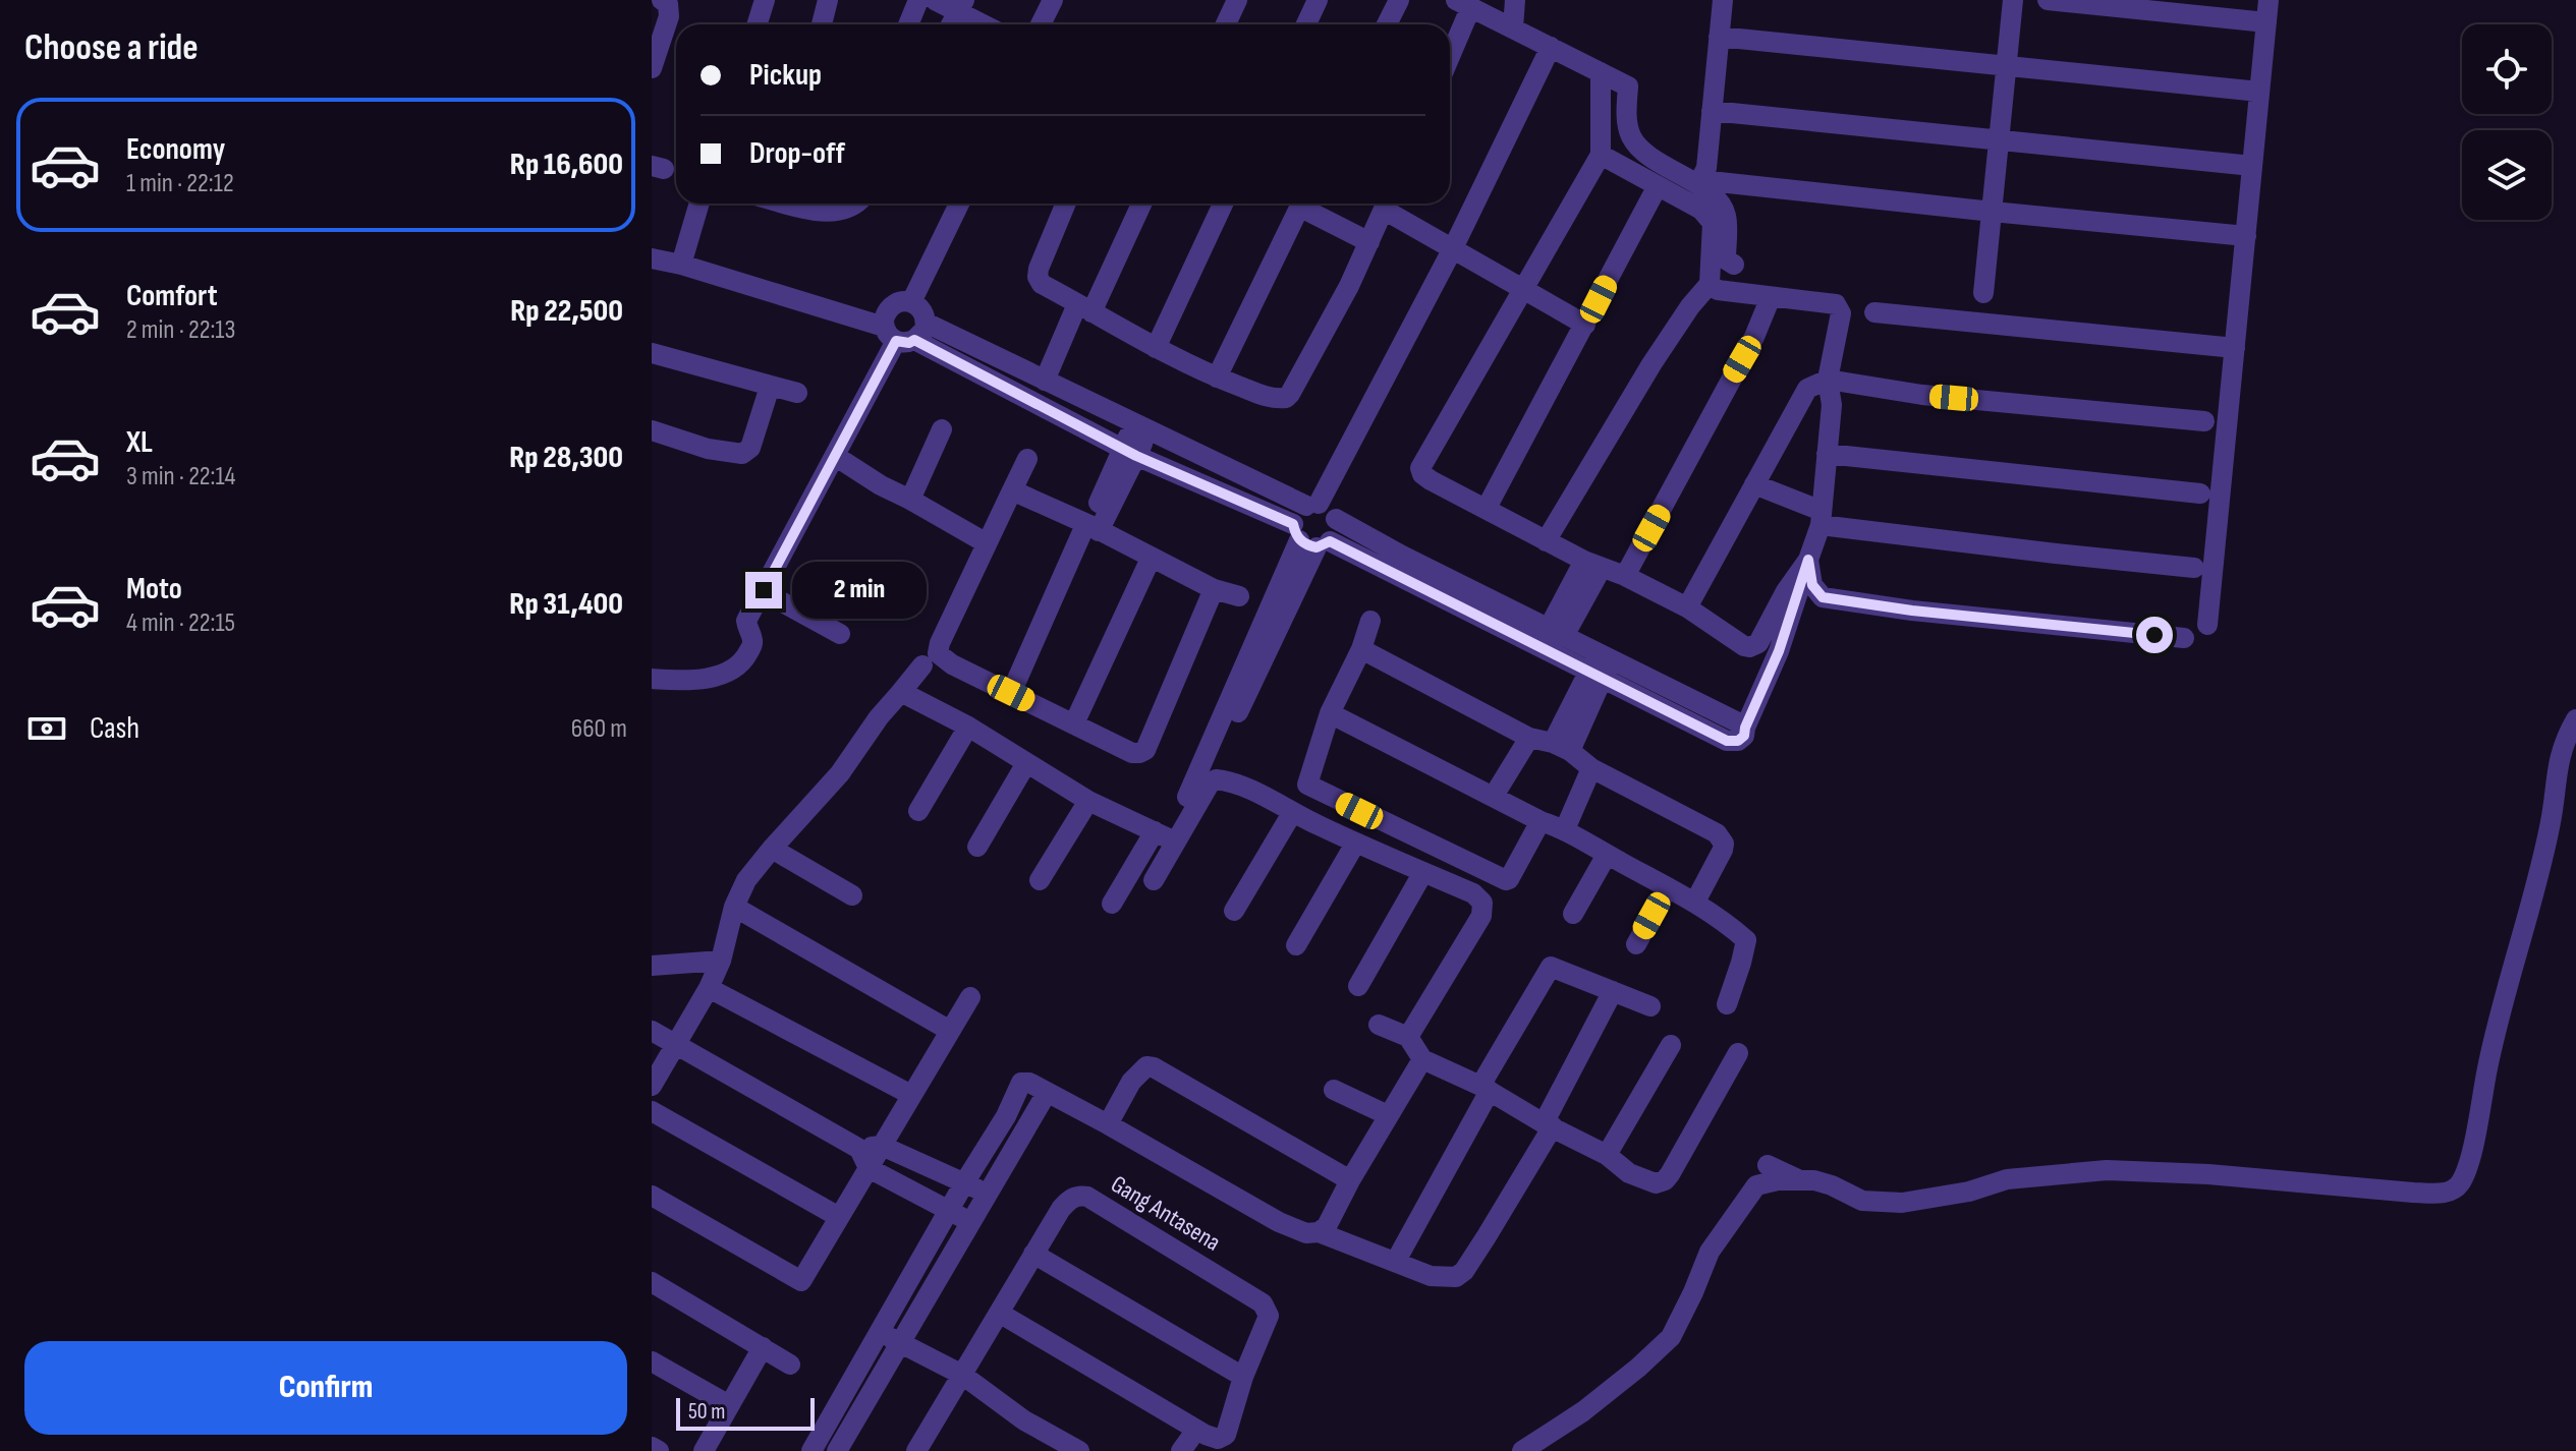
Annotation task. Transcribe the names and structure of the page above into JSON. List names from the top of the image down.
{
  "streets": {
    "street": ["Gang Antasena"]
  },
  "scale_bar": "50 m",
  "page": {
    "heading": "Choose a ride",
    "banner": ["Pickup", "Drop-off"],
    "list": [
      {
        "name": "Economy",
        "note": "1 min · 22:12",
        "value": "Rp 16,600"
      },
      {
        "name": "Comfort",
        "note": "2 min · 22:13",
        "value": "Rp 22,500"
      },
      {
        "name": "XL",
        "note": "3 min · 22:14",
        "value": "Rp 28,300"
      },
      {
        "name": "Moto",
        "note": "4 min · 22:15",
        "value": "Rp 31,400"
      }
    ],
    "bubble": "2 min",
    "pay": ["Cash", "660 m"],
    "buttons": "Confirm",
    "scale": "50 m"
  }
}
